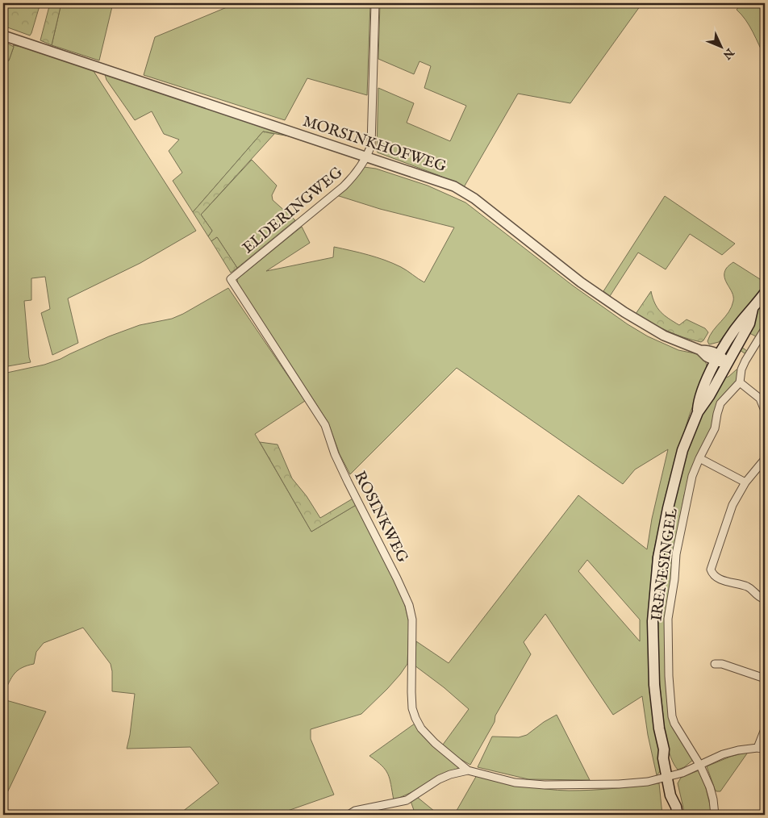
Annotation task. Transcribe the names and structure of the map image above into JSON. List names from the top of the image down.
{
  "streets": {
    "street": [
      "MORSINKHOFWEG",
      "ELDERINGWEG",
      "ROSINKWEG",
      "IRENESINGEL"
    ]
  },
  "crossings": [
    ["MORSINKHOFWEG", "ELDERINGWEG"],
    ["ELDERINGWEG", "ROSINKWEG"]
  ],
  "north": "bottom right"
}
